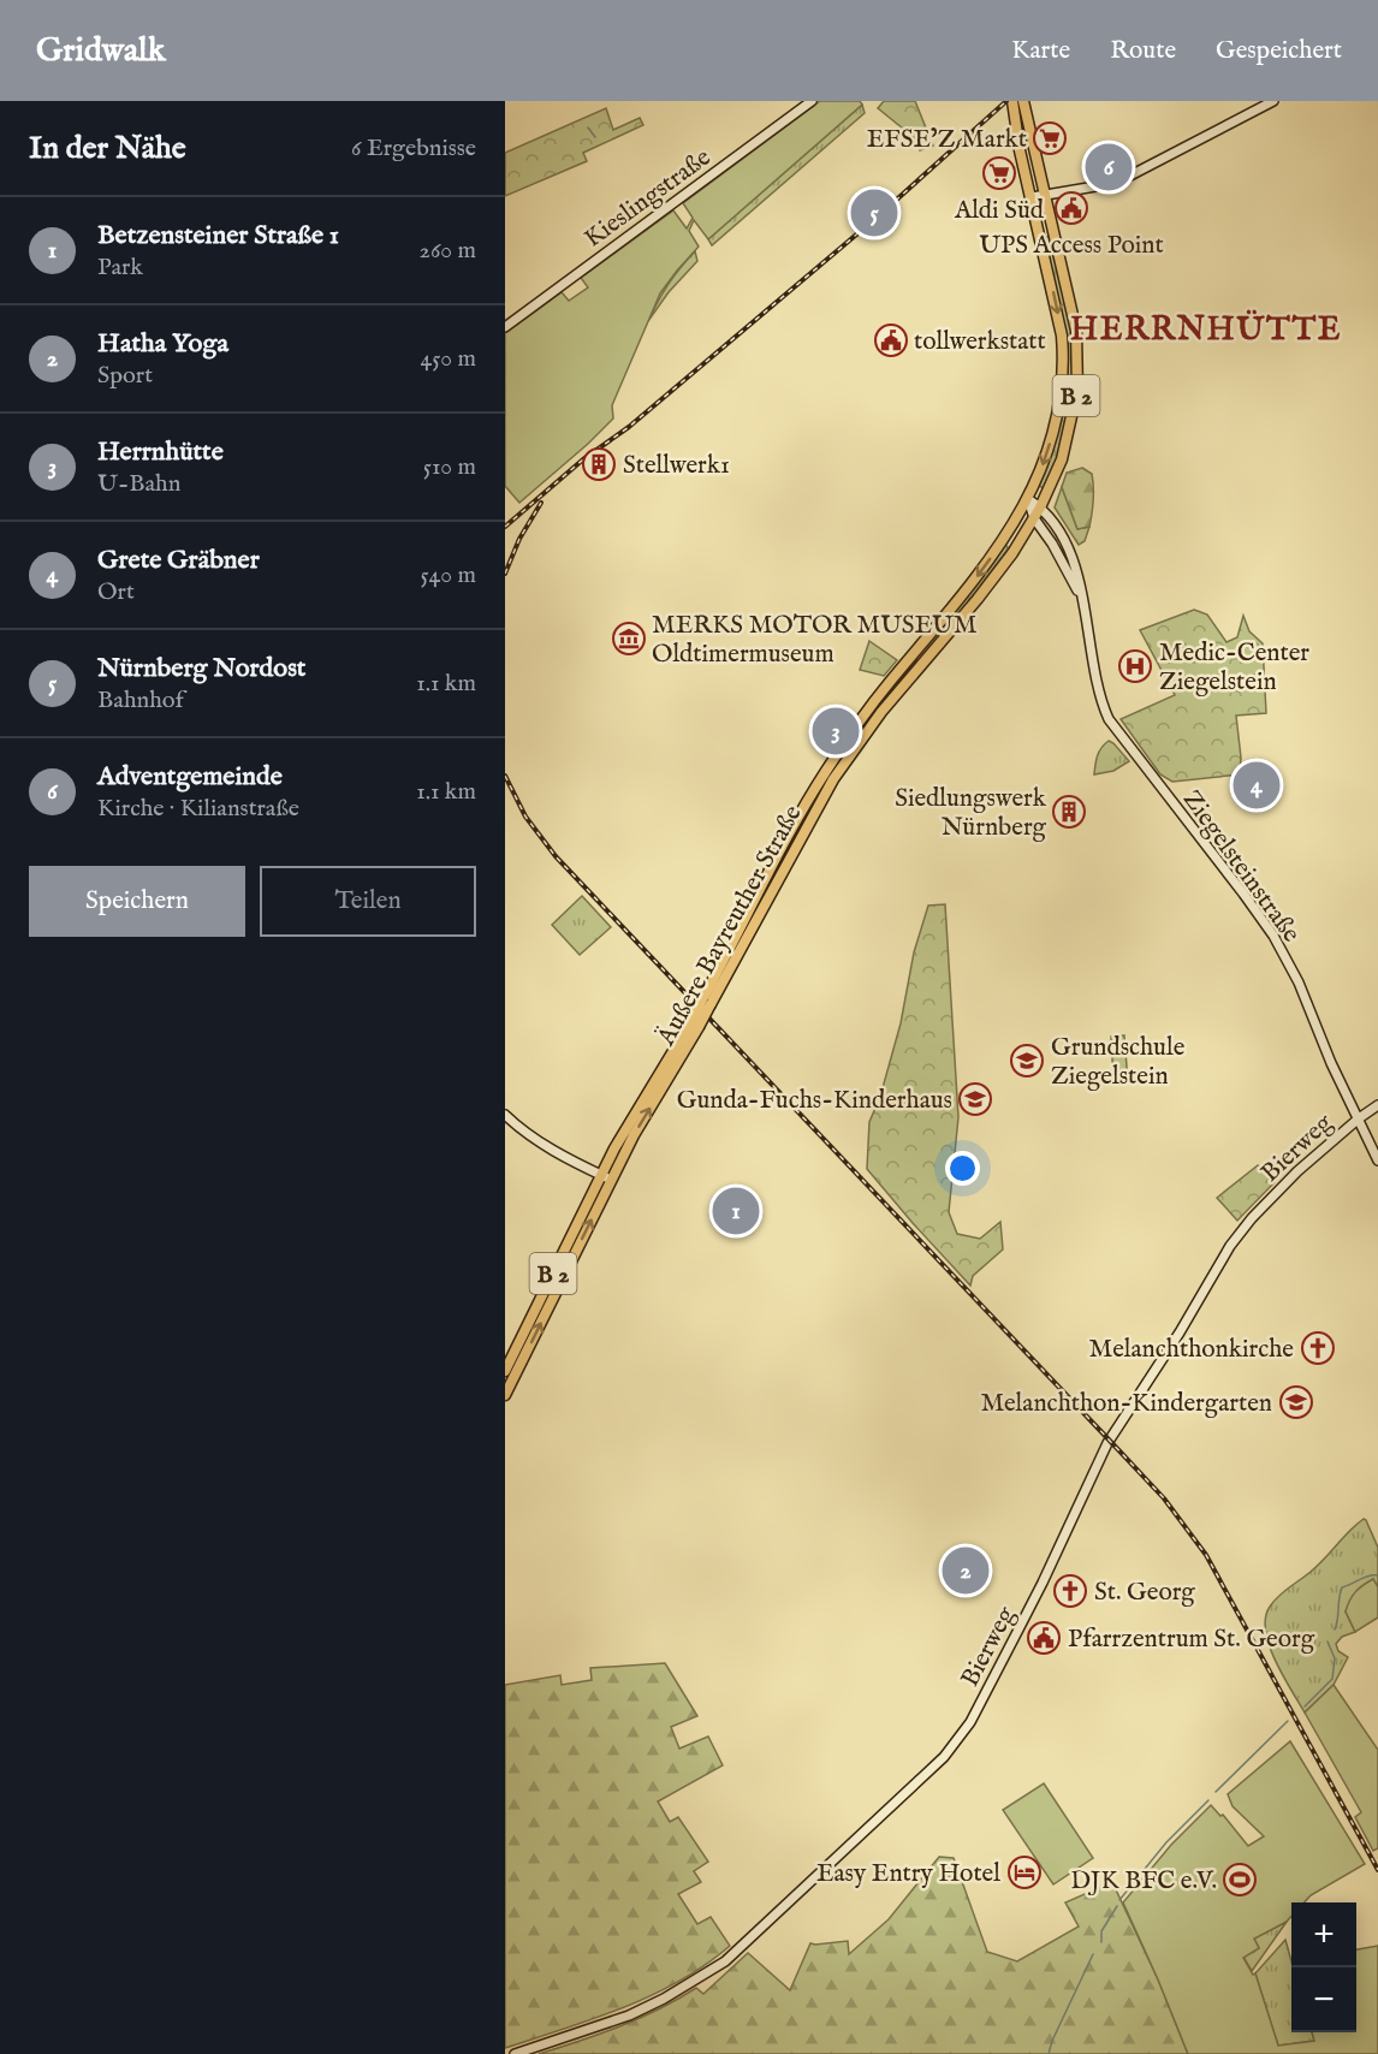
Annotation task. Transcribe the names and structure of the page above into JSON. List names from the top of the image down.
{
  "streets": {
    "main road": [
      "Kieslingstraße",
      "B 2",
      "Ziegelsteinstraße",
      "Äußere Bayreuther Straße",
      "Bierweg"
    ]
  },
  "crossings": [
    ["Ziegelsteinstraße", "Äußere Bayreuther Straße"],
    ["Ziegelsteinstraße", "Bierweg"]
  ],
  "districts": ["HERRNHÜTTE"],
  "places": {
    "supermarket": ["EFSE’Z Markt", "Aldi Süd"],
    "public building": ["UPS Access Point", "tollwerkstatt", "Pfarrzentrum St. Georg"],
    "building": ["Stellwerk1", "Siedlungswerk Nürnberg"],
    "museum": ["MERKS MOTOR MUSEUM Oldtimermuseum"],
    "hospital": ["Medic-Center Ziegelstein"],
    "school or university": ["Grundschule Ziegelstein", "Gunda-Fuchs-Kinderhaus", "Melanchthon-Kindergarten"],
    "church": ["Melanchthonkirche", "St. Georg"],
    "hotel": ["Easy Entry Hotel"],
    "sports": ["DJK BFC e.V."]
  },
  "page": {
    "header": "Gridwalk",
    "nav": ["Karte", "Route", "Gespeichert"],
    "heading": ["In der Nähe", "6 Ergebnisse"],
    "pins": [
      "6",
      "5",
      "3",
      "4",
      "1",
      "2"
    ],
    "list": [
      {
        "mark": "1",
        "name": "Betzensteiner Straße 1",
        "note": "Park",
        "value": "260 m"
      },
      {
        "mark": "2",
        "name": "Hatha Yoga",
        "note": "Sport",
        "value": "450 m"
      },
      {
        "mark": "3",
        "name": "Herrnhütte",
        "note": "U-Bahn",
        "value": "510 m"
      },
      {
        "mark": "4",
        "name": "Grete Gräbner",
        "note": "Ort",
        "value": "540 m"
      },
      {
        "mark": "5",
        "name": "Nürnberg Nordost",
        "note": "Bahnhof",
        "value": "1.1 km"
      },
      {
        "mark": "6",
        "name": "Adventgemeinde",
        "note": "Kirche · Kilianstraße",
        "value": "1.1 km"
      }
    ],
    "buttons": ["Speichern", "Teilen"],
    "map_buttons": ["+", "−"]
  }
}
